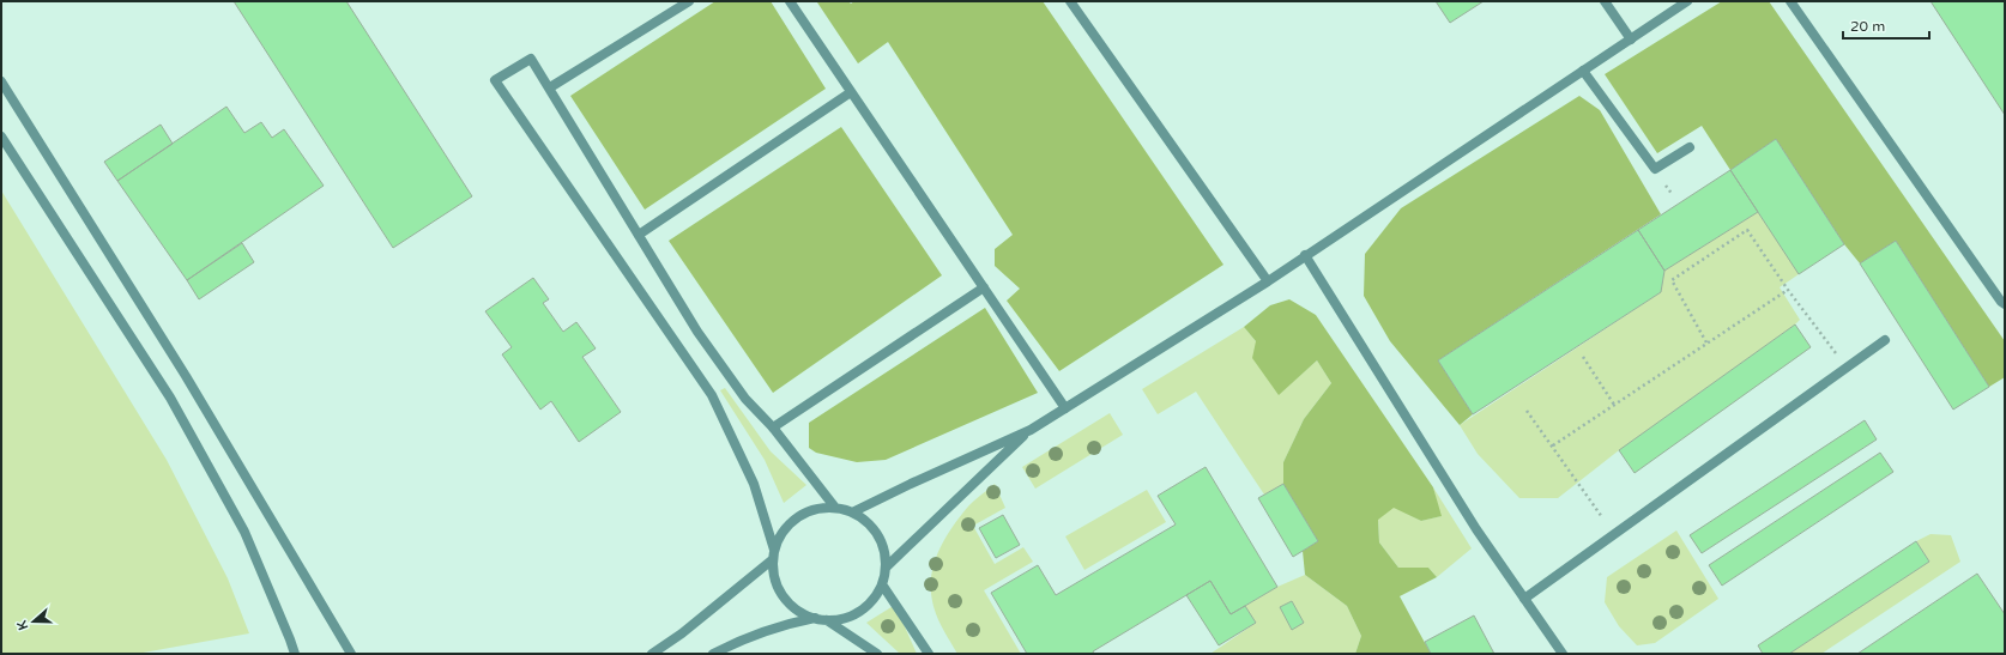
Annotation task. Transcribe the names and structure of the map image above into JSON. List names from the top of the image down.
{
  "scale_bar": "20 m",
  "north": "left"
}
